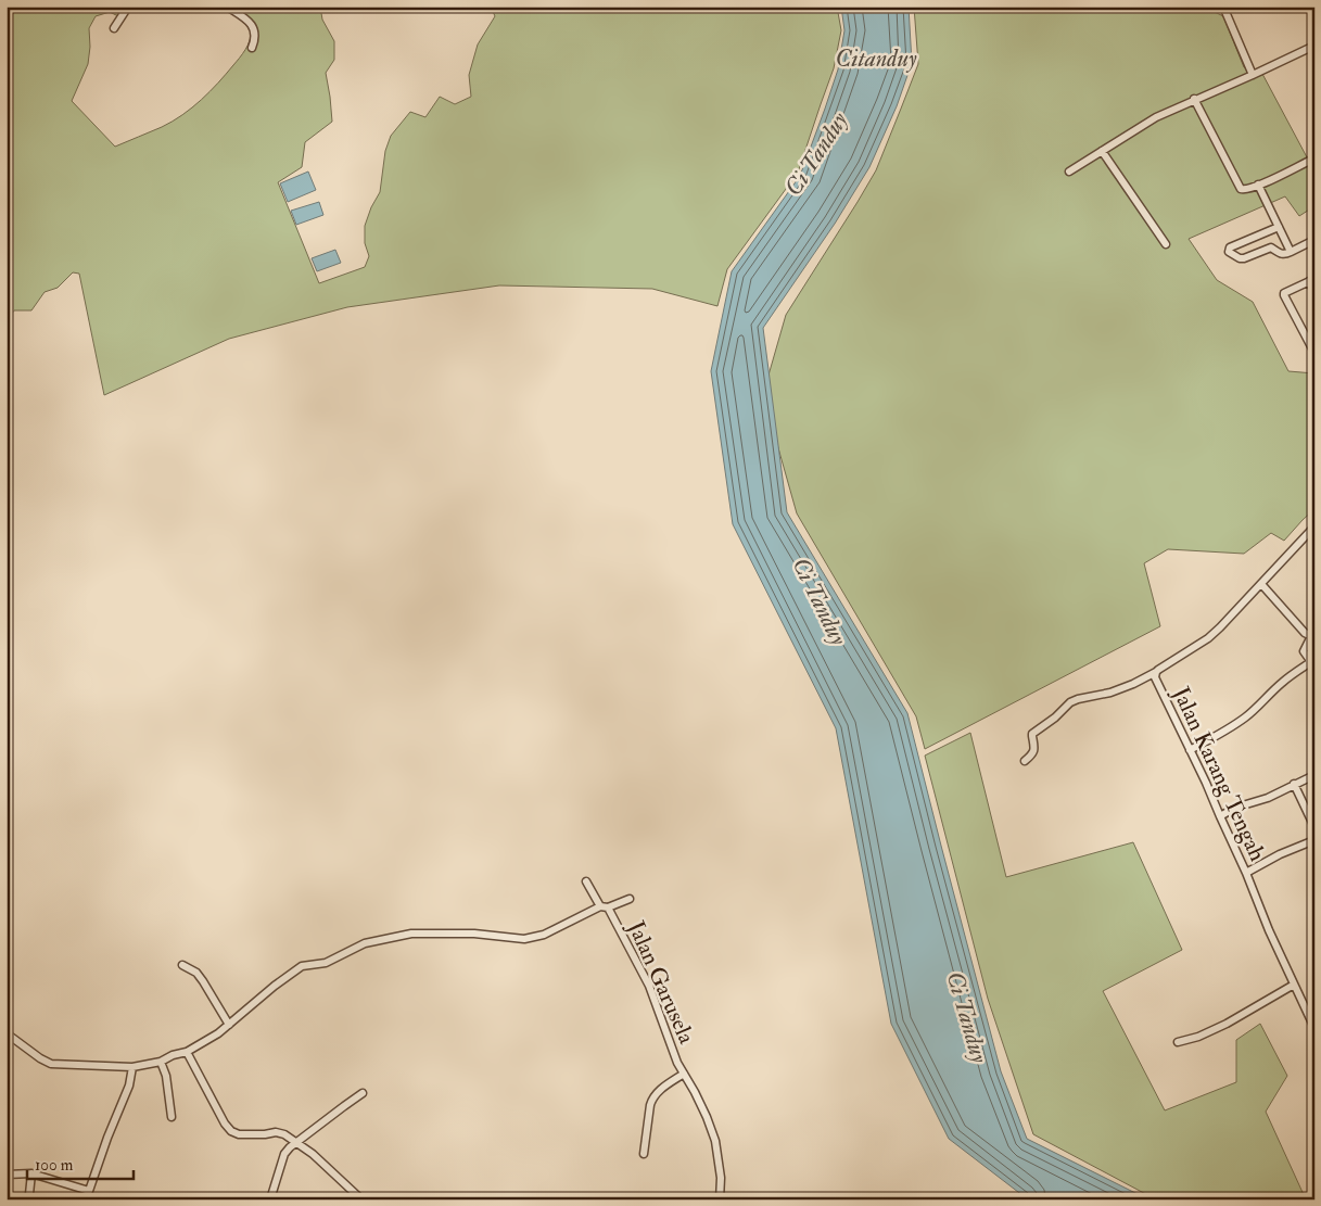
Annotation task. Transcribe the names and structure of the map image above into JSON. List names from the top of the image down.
{
  "streets": {
    "street": ["Jalan Karang Tengah", "Jalan Garusela"]
  },
  "water": ["Citanduy", "Ci Tanduy"],
  "scale_bar": "100 m"
}
